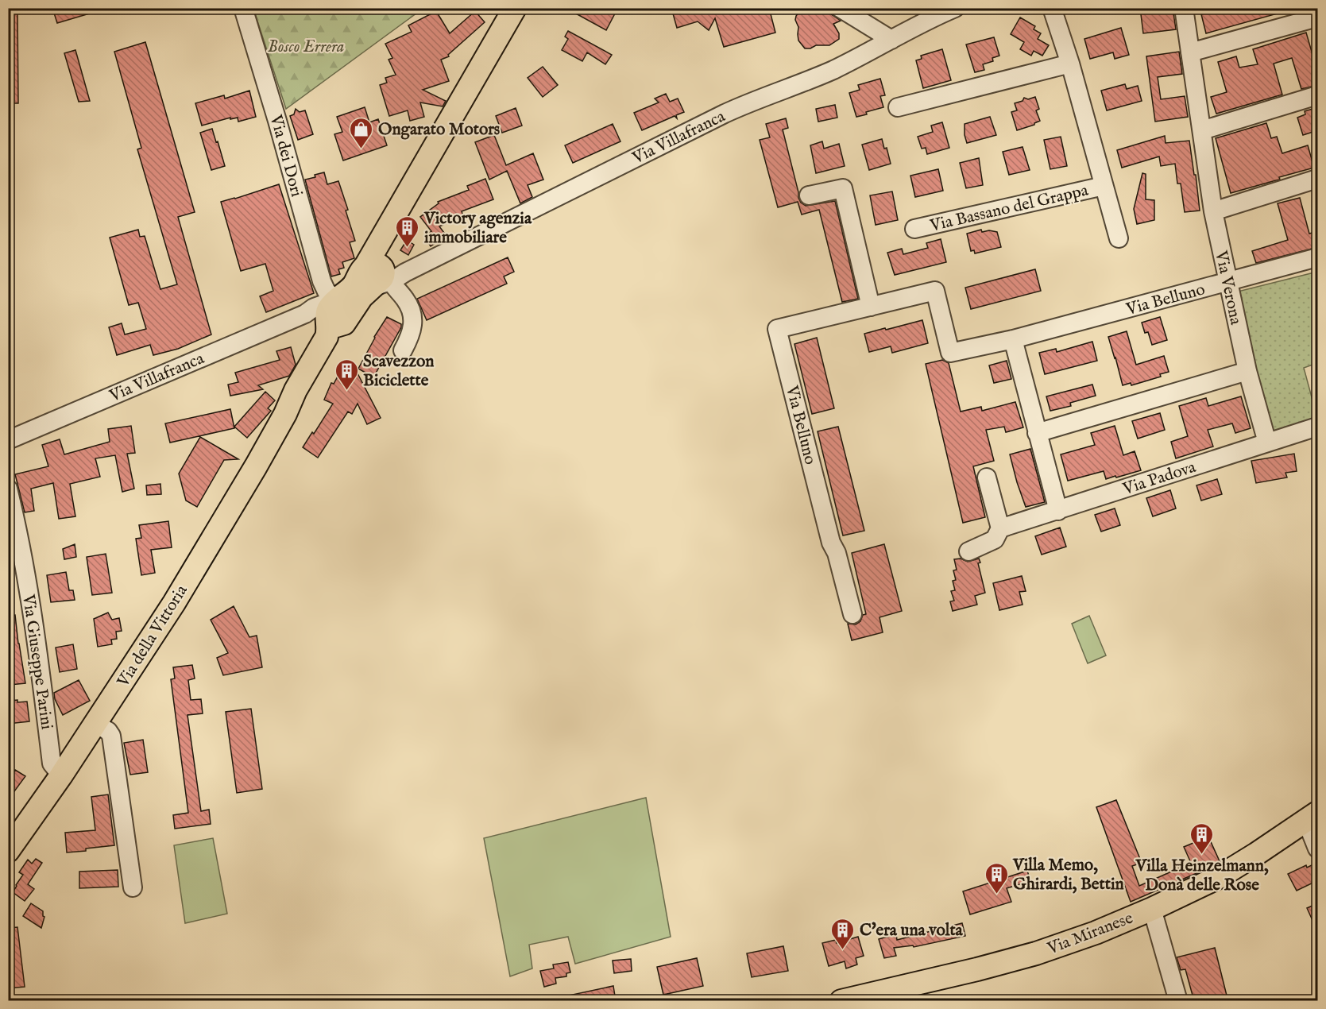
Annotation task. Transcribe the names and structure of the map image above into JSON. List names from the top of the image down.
{
  "streets": {
    "main road": ["Via della Vittoria", "Via Miranese"],
    "street": [
      "Via Villafranca",
      "Via dei Dori",
      "Via Bassano del Grappa",
      "Via Verona",
      "Via Belluno",
      "Via Padova",
      "Via Giuseppe Parini"
    ]
  },
  "crossings": [
    ["Via Villafranca", "Via dei Dori"],
    ["Via Villafranca", "Via della Vittoria"],
    ["Via dei Dori", "Via della Vittoria"],
    ["Via Verona", "Via Belluno"],
    ["Via Verona", "Via Padova"],
    ["Via della Vittoria", "Via Giuseppe Parini"]
  ],
  "parks": ["Bosco Errera"],
  "places": {
    "shop": ["Ongarato Motors"],
    "building": [
      "Victory agenzia immobiliare",
      "Scavezzon Biciclette",
      "Villa Heinzelmann, Donà delle Rose",
      "Villa Memo, Ghirardi, Bettin",
      "C'era una volta"
    ]
  }
}
